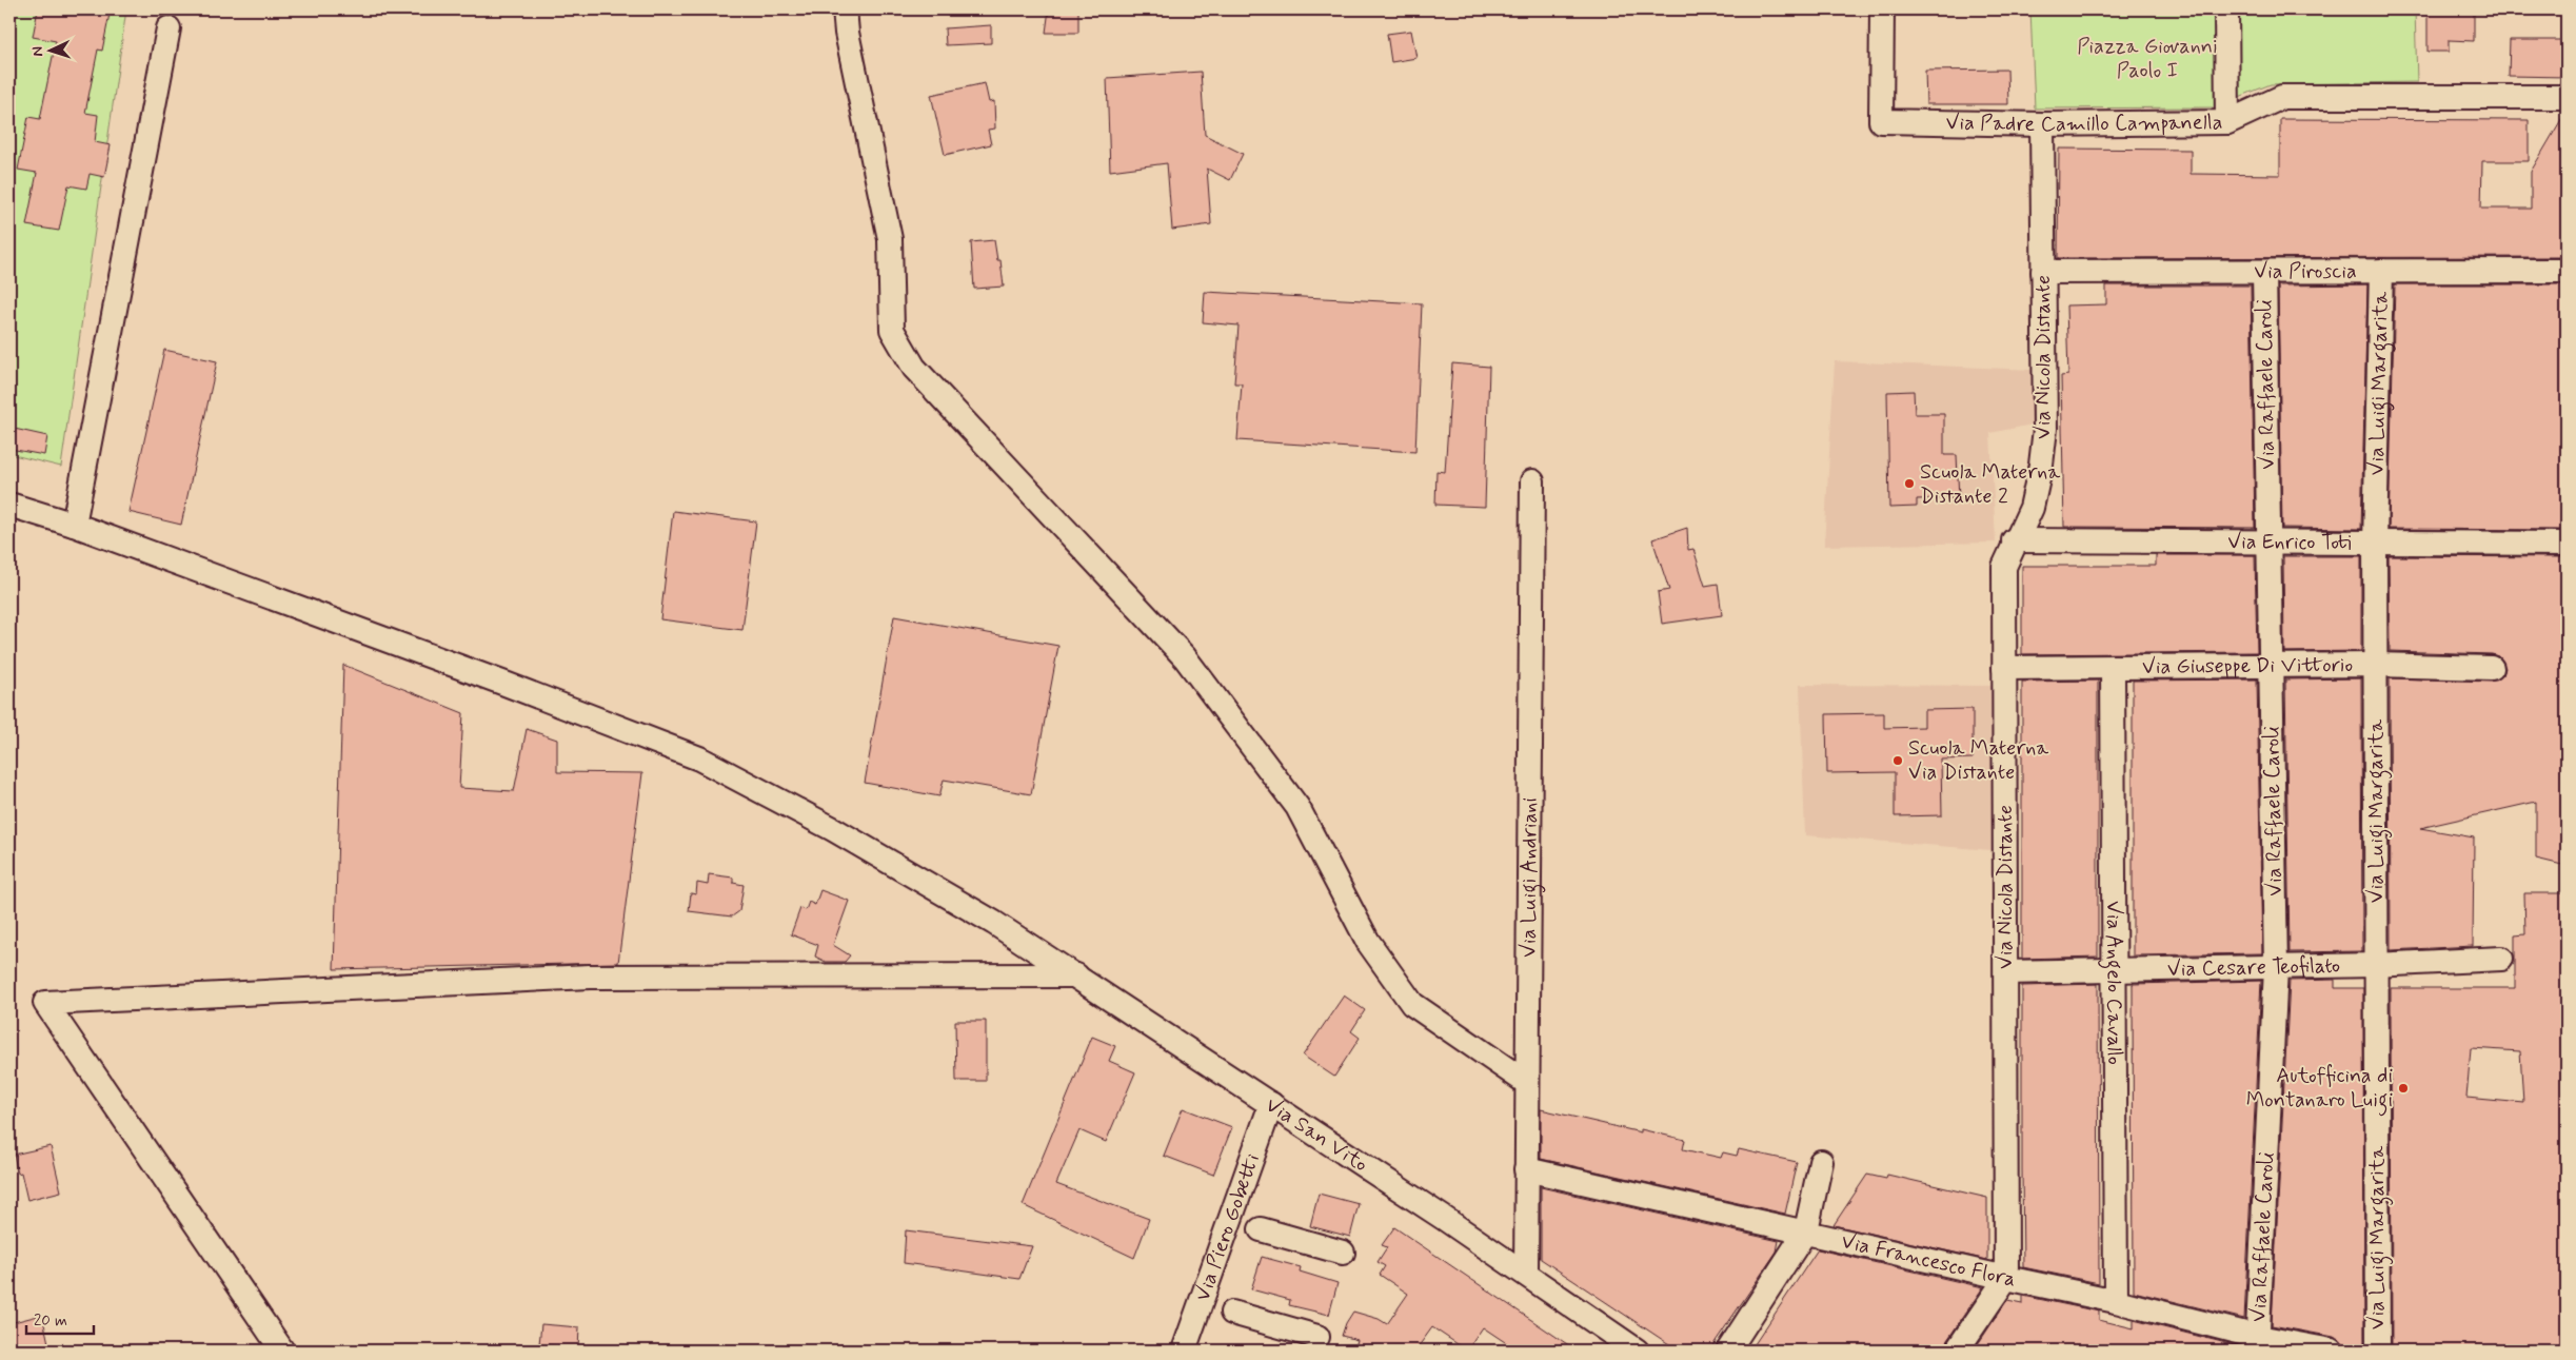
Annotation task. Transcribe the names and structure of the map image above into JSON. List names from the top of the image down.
{
  "streets": {
    "street": [
      "Via Padre Camillo Campanella",
      "Via Piroscia",
      "Via Nicola Distante",
      "Via Raffaele Caroli",
      "Via Luigi Margarita",
      "Via Enrico Toti",
      "Via Giuseppe Di Vittorio",
      "Via Luigi Andriani",
      "Via Cesare Teofilato",
      "Via Angelo Cavallo",
      "Via San Vito",
      "Via Piero Gobetti",
      "Via Francesco Flora"
    ]
  },
  "crossings": [
    ["Via Padre Camillo Campanella", "Via Nicola Distante"],
    ["Via Piroscia", "Via Nicola Distante"],
    ["Via Piroscia", "Via Raffaele Caroli"],
    ["Via Piroscia", "Via Luigi Margarita"],
    ["Via Nicola Distante", "Via Enrico Toti"],
    ["Via Nicola Distante", "Via Giuseppe Di Vittorio"],
    ["Via Nicola Distante", "Via Cesare Teofilato"],
    ["Via Nicola Distante", "Via Francesco Flora"],
    ["Via Raffaele Caroli", "Via Enrico Toti"],
    ["Via Raffaele Caroli", "Via Giuseppe Di Vittorio"],
    ["Via Raffaele Caroli", "Via Cesare Teofilato"],
    ["Via Raffaele Caroli", "Via Francesco Flora"],
    ["Via Luigi Margarita", "Via Enrico Toti"],
    ["Via Luigi Margarita", "Via Giuseppe Di Vittorio"],
    ["Via Luigi Margarita", "Via Cesare Teofilato"],
    ["Via Giuseppe Di Vittorio", "Via Angelo Cavallo"],
    ["Via Luigi Andriani", "Via San Vito"],
    ["Via Luigi Andriani", "Via Francesco Flora"],
    ["Via Cesare Teofilato", "Via Angelo Cavallo"],
    ["Via Angelo Cavallo", "Via Francesco Flora"],
    ["Via San Vito", "Via Piero Gobetti"]
  ],
  "parks": ["Piazza Giovanni Paolo I"],
  "places": ["Scuola Materna Distante 2", "Scuola Materna Via Distante", "Autofficina di Montanaro Luigi"],
  "scale_bar": "20 m",
  "north": "left"
}
